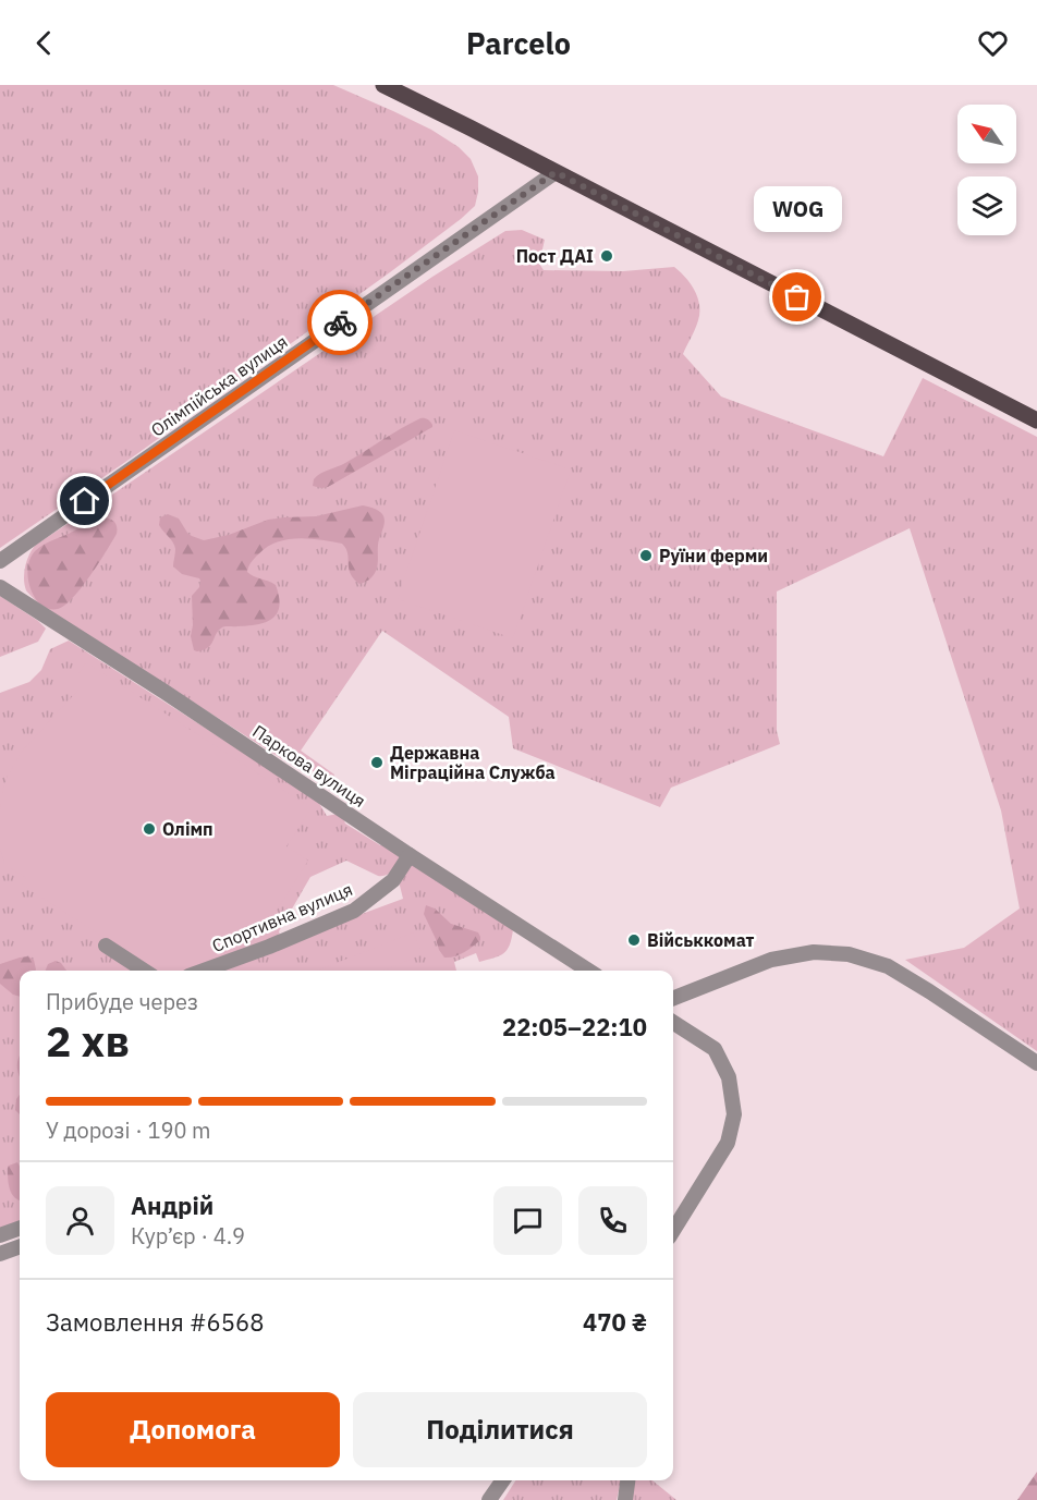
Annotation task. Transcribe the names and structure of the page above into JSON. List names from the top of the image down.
{
  "streets": {
    "street": ["Олімпійська вулиця", "Паркова вулиця", "Спортивна вулиця"]
  },
  "crossings": [
    ["Паркова вулиця", "Спортивна вулиця"]
  ],
  "places": [
    "Пост ДАІ",
    "WOG",
    "Руїни ферми",
    "Державна Міграційна Служба",
    "Олімп",
    "Військкомат"
  ],
  "north": "top left",
  "page": {
    "header": "Parcelo",
    "bubble": "WOG",
    "heading": ["2 хв", "Прибуде через", "22:05–22:10"],
    "panel": [
      "Андрій",
      "Кур’єр · 4.9",
      "Замовлення #6568",
      "470 ₴"
    ],
    "bar": "У дорозі · 190 m",
    "buttons": ["Допомога", "Поділитися"]
  }
}
